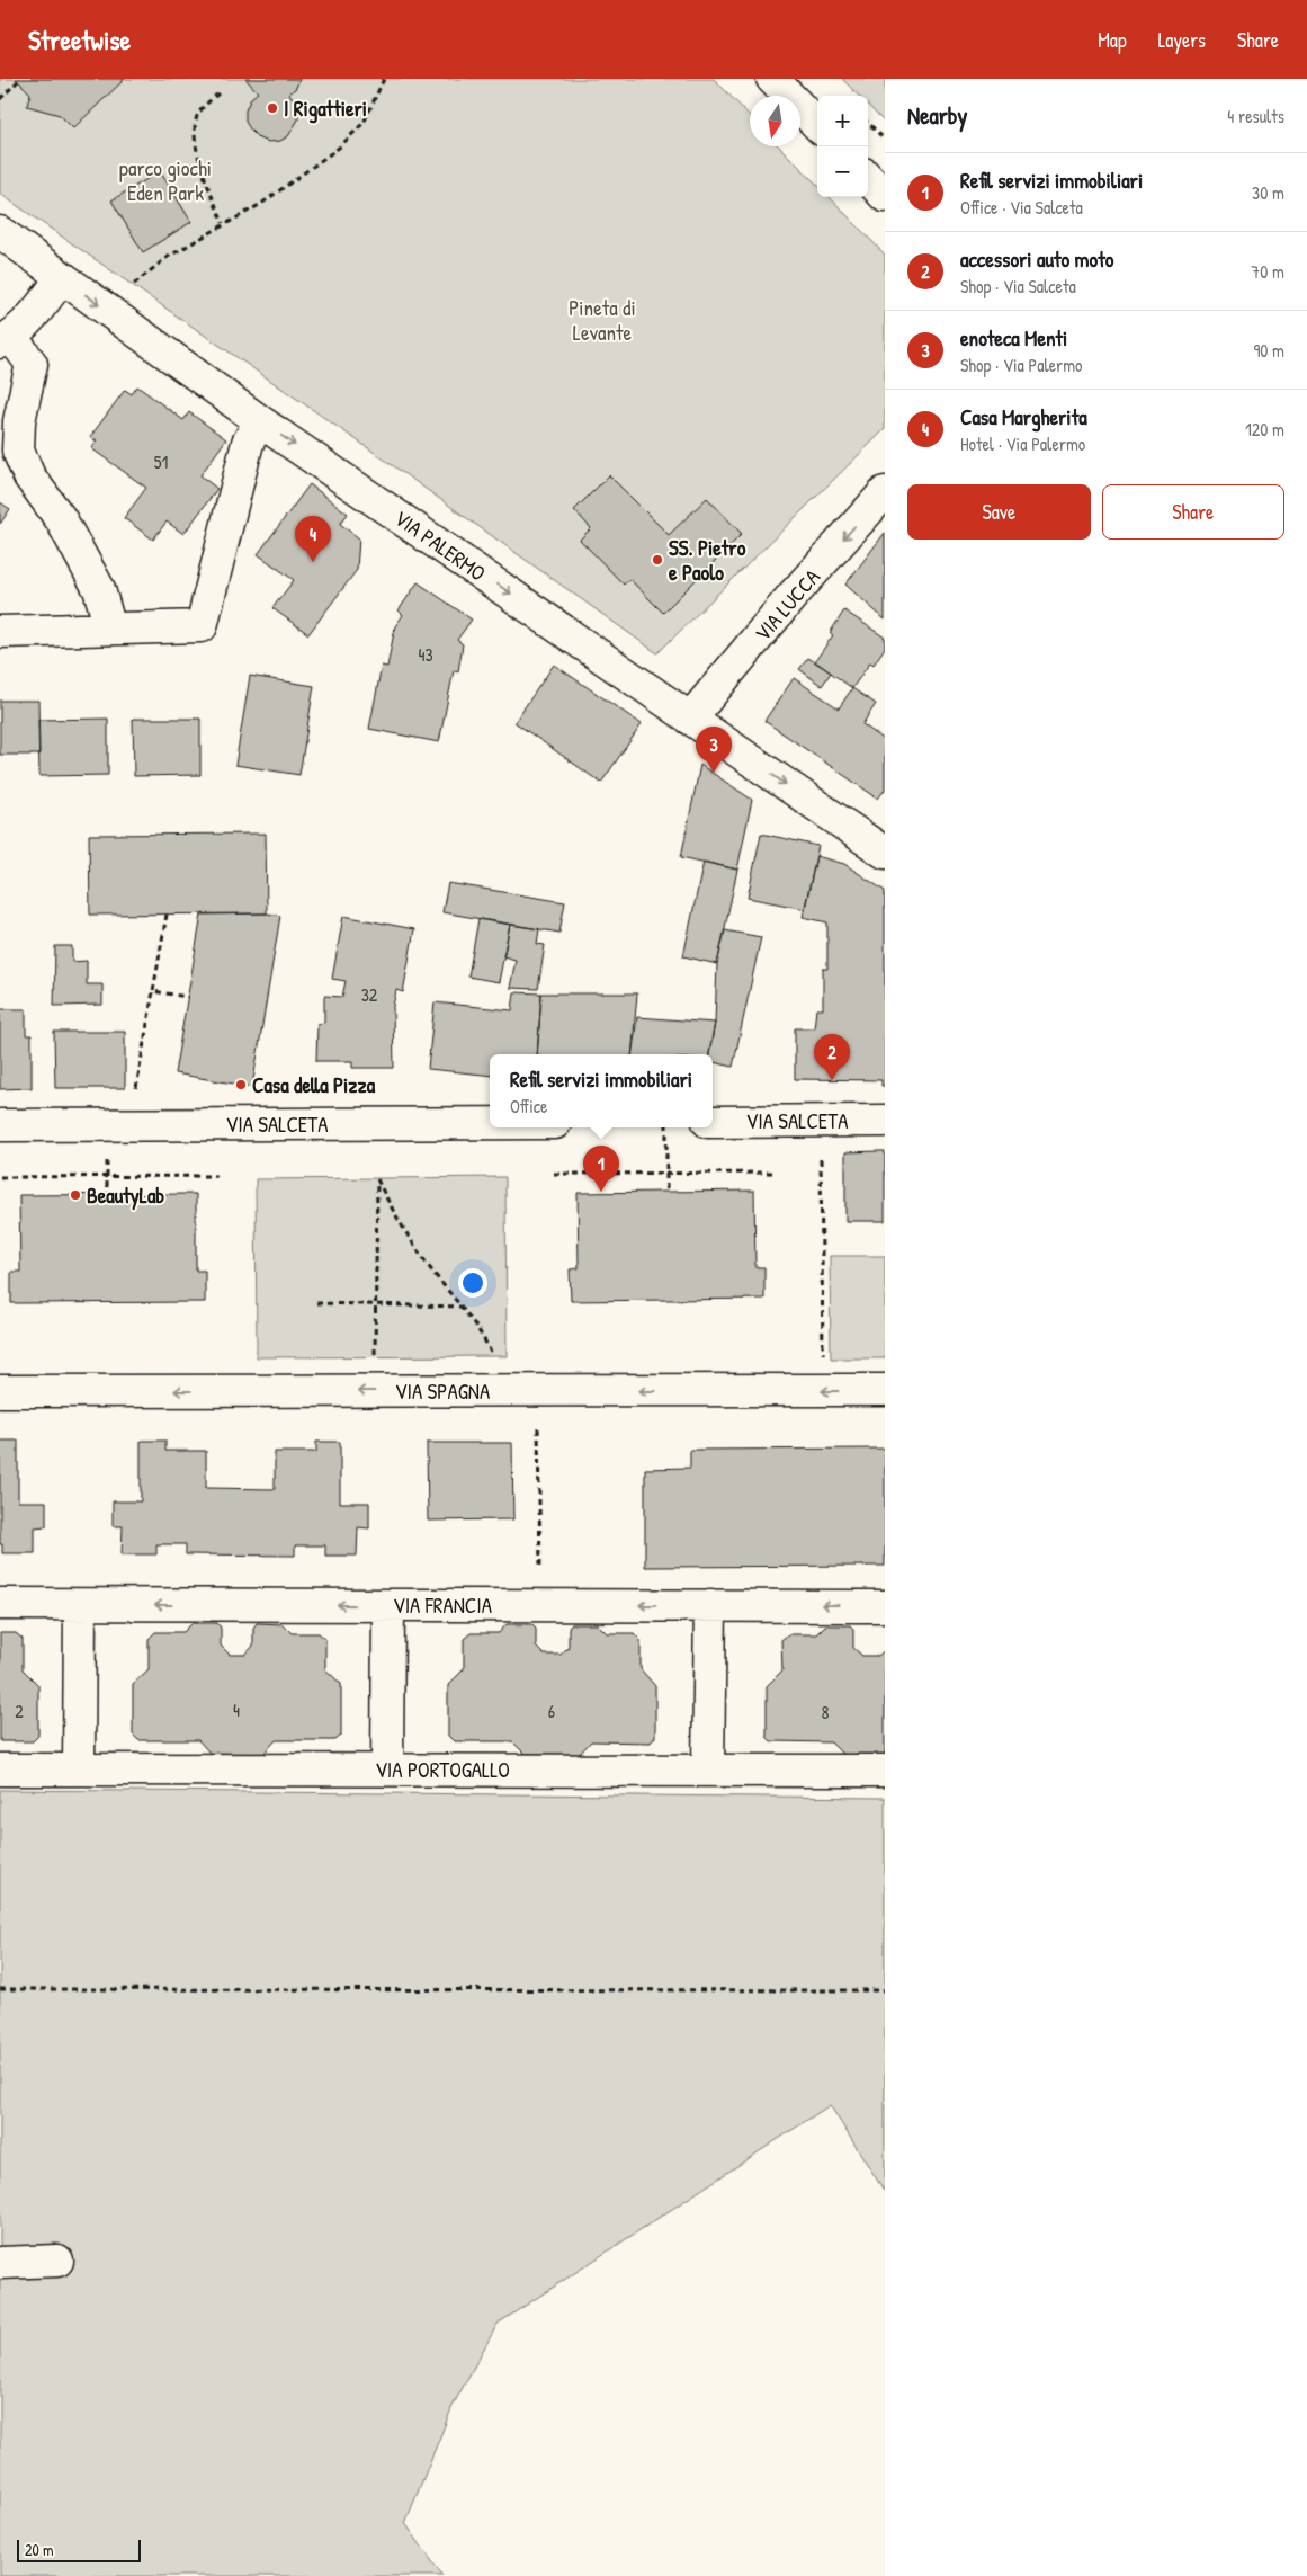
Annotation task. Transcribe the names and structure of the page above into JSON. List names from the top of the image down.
{
  "streets": {
    "street": [
      "VIA PALERMO",
      "VIA LUCCA",
      "VIA SALCETA",
      "VIA SPAGNA",
      "VIA FRANCIA",
      "VIA PORTOGALLO"
    ]
  },
  "crossings": [
    ["VIA PALERMO", "VIA LUCCA"]
  ],
  "one_way": [
    "VIA PALERMO",
    "VIA LUCCA",
    "VIA SPAGNA",
    "VIA FRANCIA"
  ],
  "parks": ["parco giochi Eden Park", "Pineta di Levante"],
  "places": [
    "I Rigattieri",
    "SS. Pietro e Paolo",
    "Casa della Pizza",
    "BeautyLab"
  ],
  "house_numbers": [
    "51",
    "43",
    "32",
    "4",
    "2",
    "6",
    "8"
  ],
  "scale_bar": "20 m",
  "north": "bottom",
  "page": {
    "header": "Streetwise",
    "nav": ["Map", "Layers", "Share"],
    "heading": ["Nearby", "4 results"],
    "map_buttons": ["+", "−"],
    "list": [
      {
        "mark": "1",
        "name": "Refil servizi immobiliari",
        "note": "Office · Via Salceta",
        "value": "30 m"
      },
      {
        "mark": "2",
        "name": "accessori auto moto",
        "note": "Shop · Via Salceta",
        "value": "70 m"
      },
      {
        "mark": "3",
        "name": "enoteca Menti",
        "note": "Shop · Via Palermo",
        "value": "90 m"
      },
      {
        "mark": "4",
        "name": "Casa Margherita",
        "note": "Hotel · Via Palermo",
        "value": "120 m"
      }
    ],
    "buttons": ["Save", "Share"],
    "pins": [
      "4",
      "3",
      "2",
      "1"
    ],
    "popup": ["Refil servizi immobiliari", "Office"],
    "scale": "20 m"
  }
}
